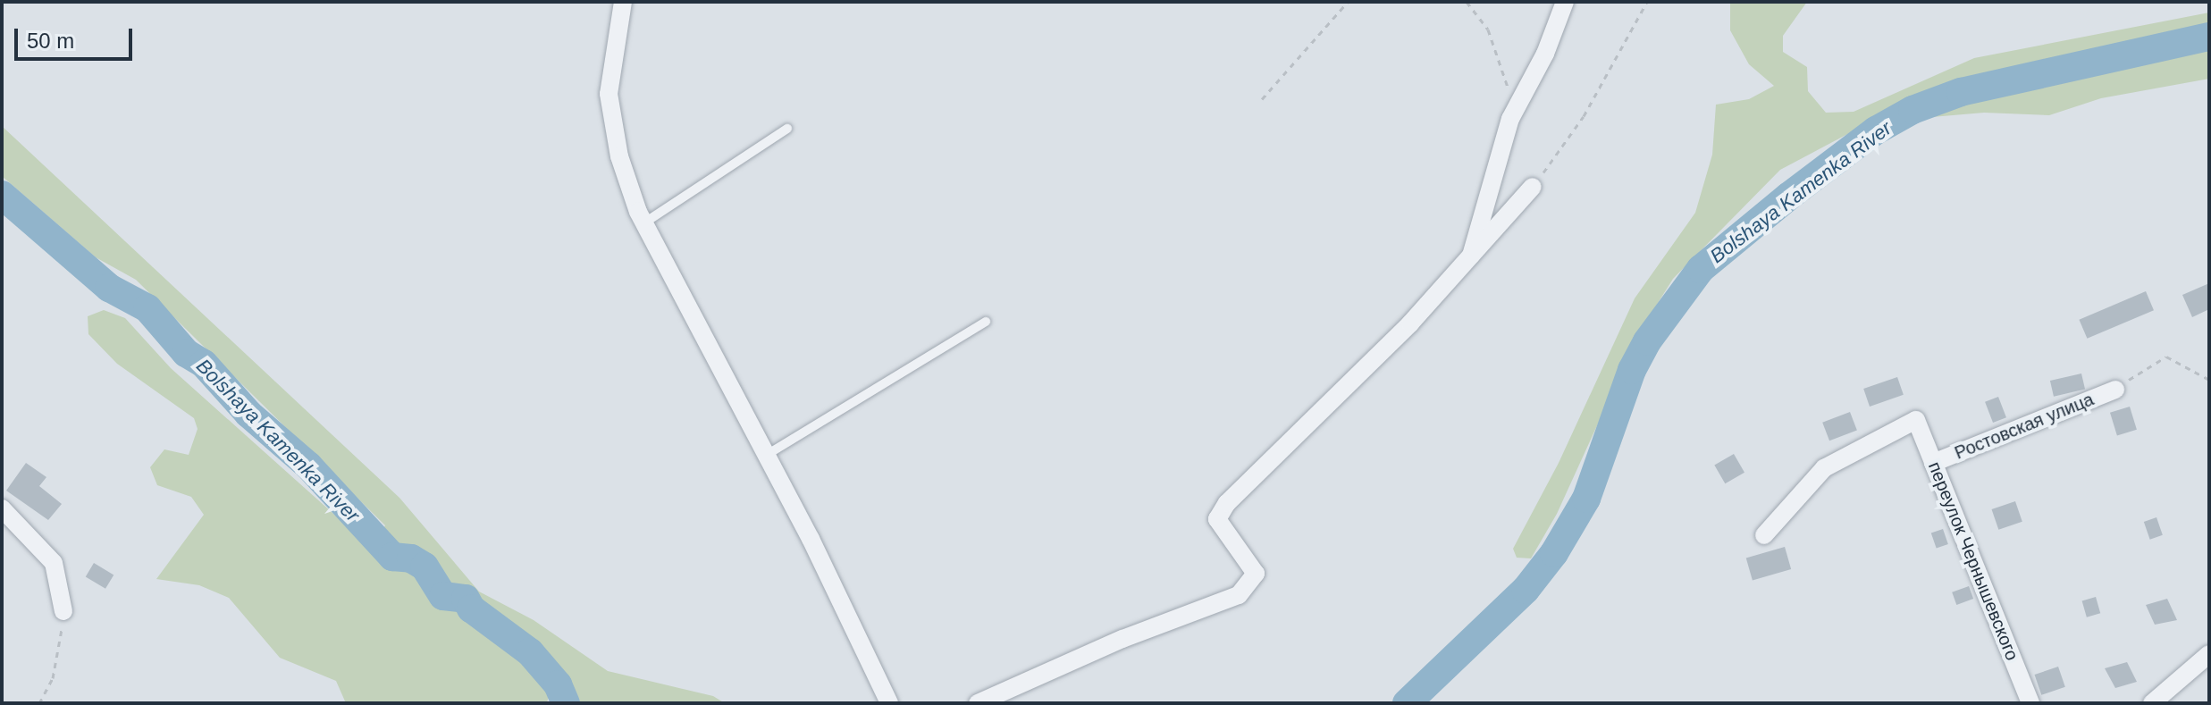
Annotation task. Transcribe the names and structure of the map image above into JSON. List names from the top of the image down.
{
  "streets": {
    "street": ["Ростовская улица", "переулок Чернышевского"]
  },
  "crossings": [
    ["Ростовская улица", "переулок Чернышевского"]
  ],
  "water": ["Bolshaya Kamenka River"],
  "scale_bar": "50 m"
}
